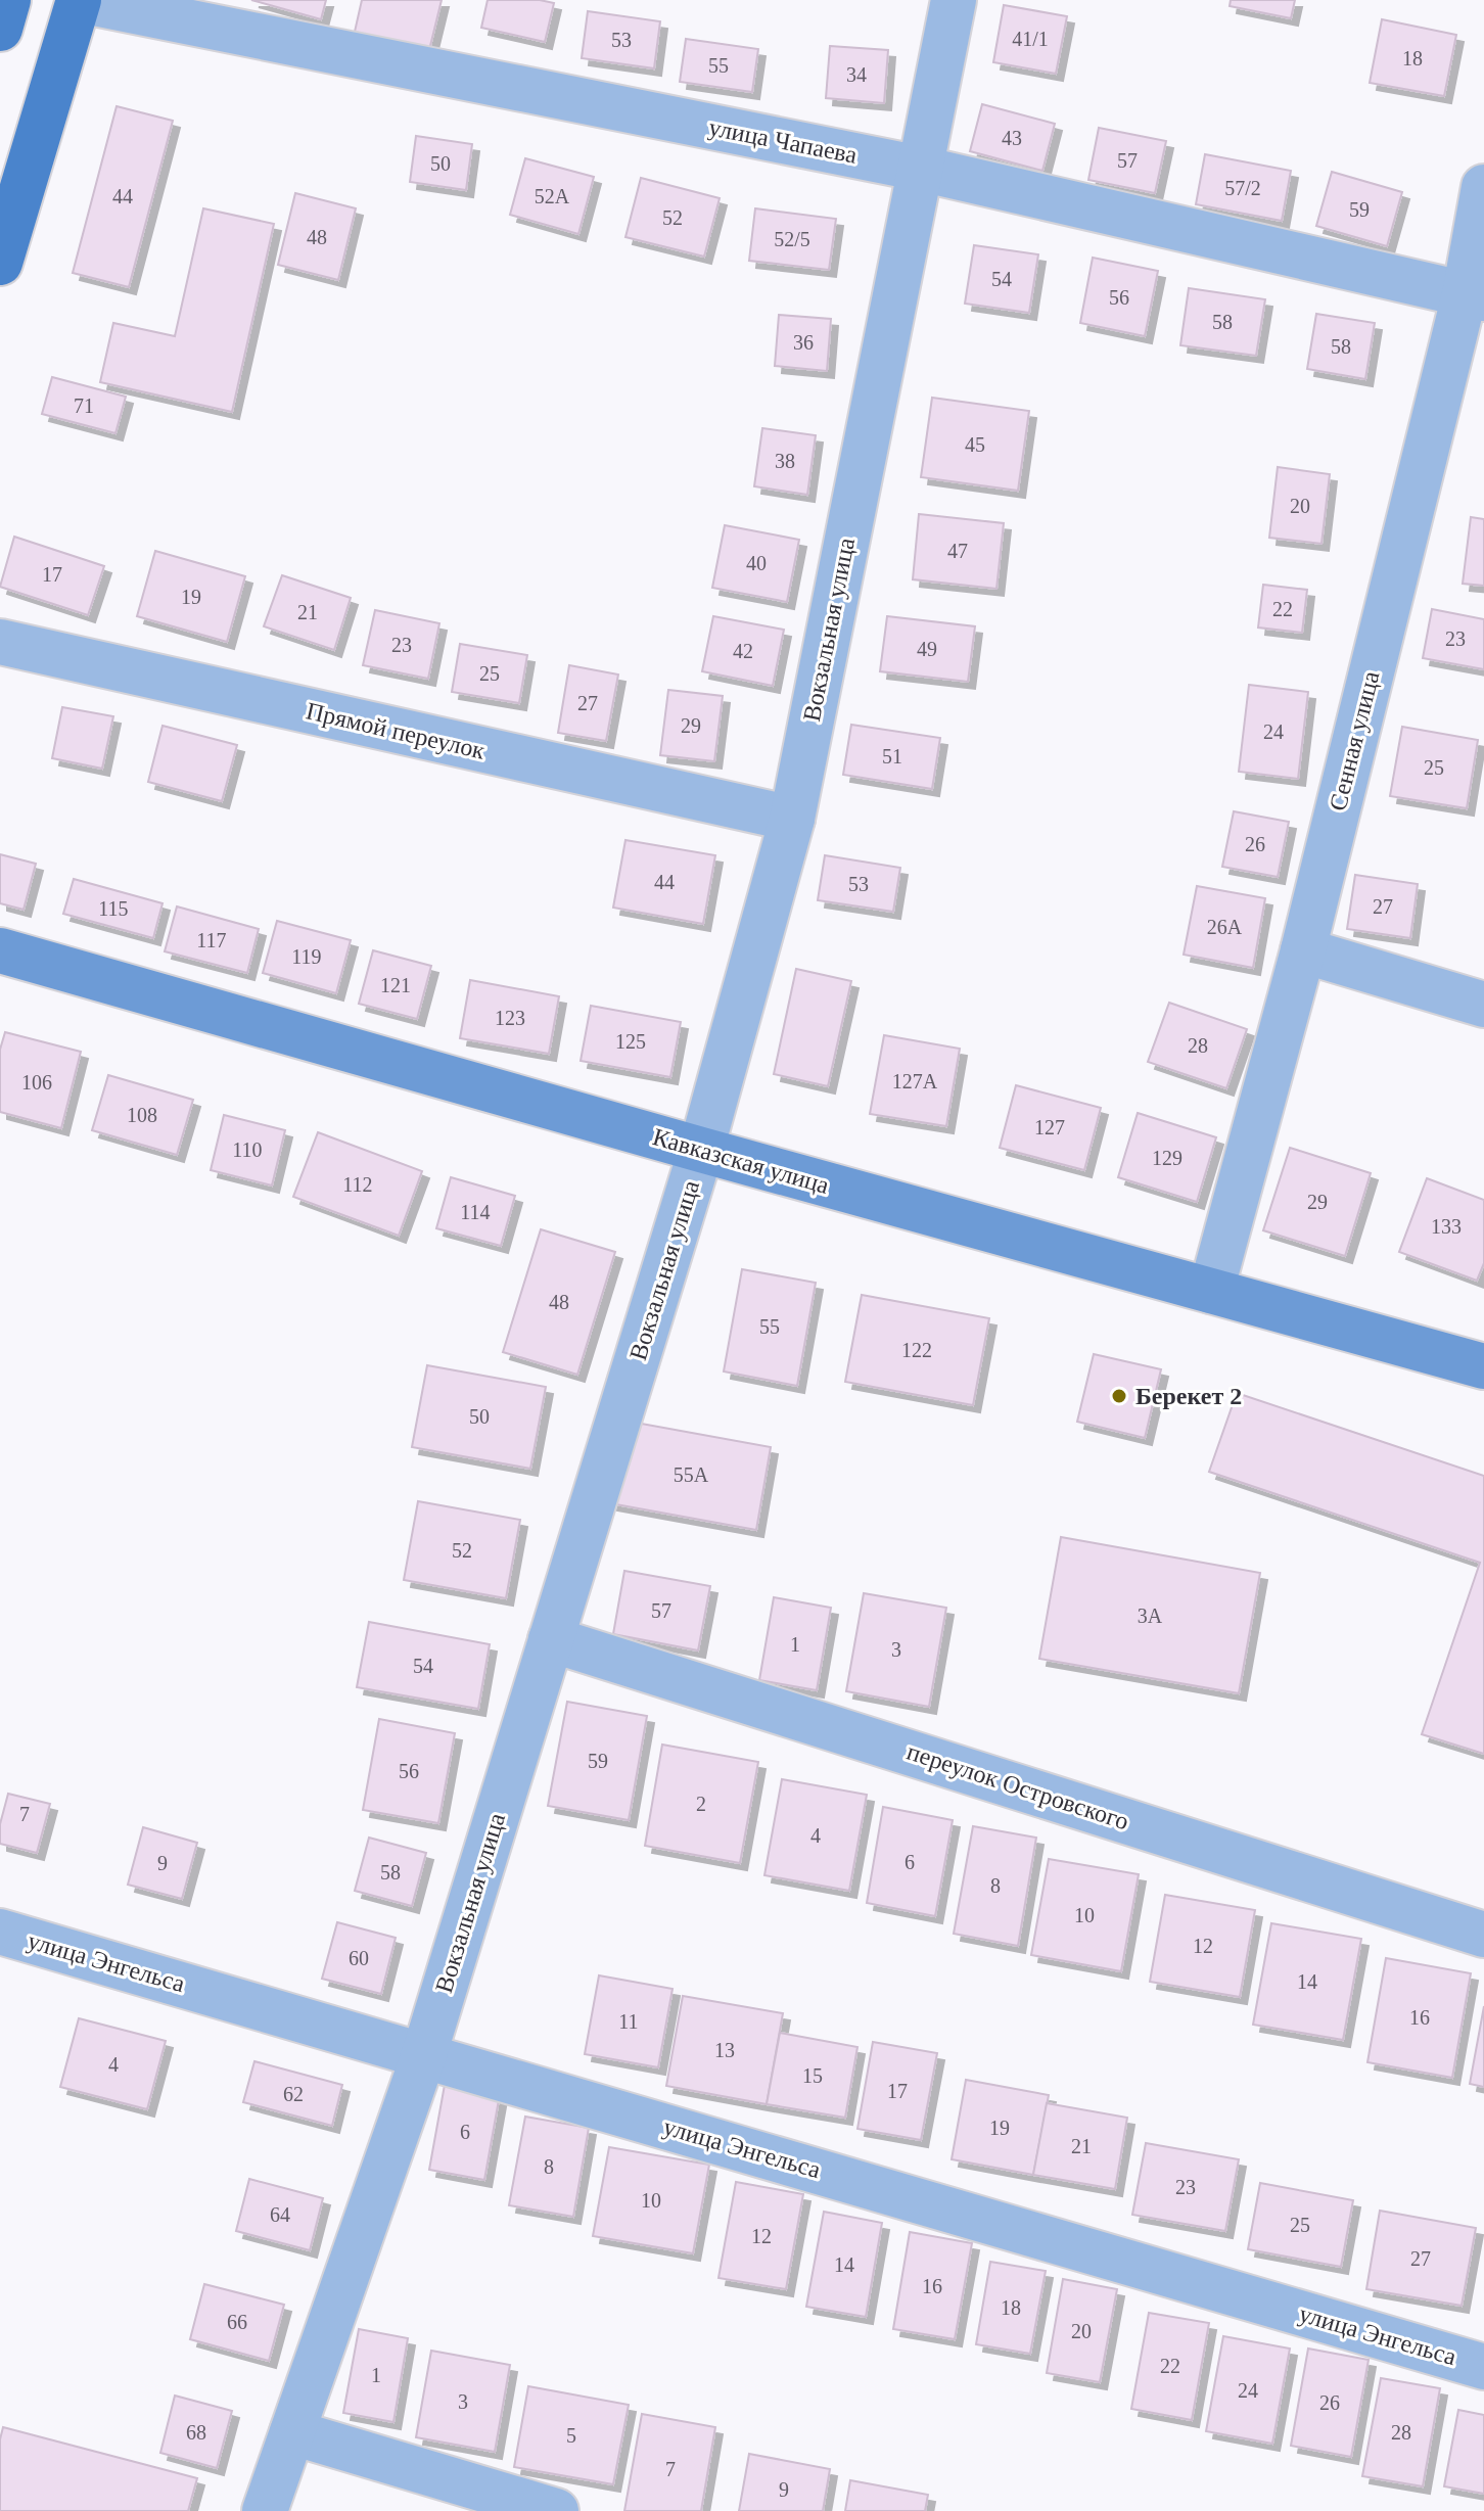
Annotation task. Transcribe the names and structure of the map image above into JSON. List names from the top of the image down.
{
  "streets": {
    "main road": ["Кавказская улица"],
    "street": [
      "улица Чапаева",
      "Вокзальная улица",
      "Прямой переулок",
      "Сенная улица",
      "переулок Островского",
      "улица Энгельса"
    ]
  },
  "crossings": [
    ["улица Чапаева", "Вокзальная улица"],
    ["улица Чапаева", "Сенная улица"],
    ["Вокзальная улица", "Прямой переулок"],
    ["Вокзальная улица", "Кавказская улица"],
    ["Вокзальная улица", "переулок Островского"],
    ["Вокзальная улица", "улица Энгельса"],
    ["Сенная улица", "Кавказская улица"]
  ],
  "places": ["Берекет 2"],
  "house_numbers": [
    "41/1",
    "53",
    "18",
    "55",
    "34",
    "43",
    "57",
    "50",
    "57/2",
    "44",
    "52А",
    "59",
    "52",
    "48",
    "52/5",
    "54",
    "56",
    "58",
    "36",
    "58",
    "71",
    "45",
    "38",
    "20",
    "47",
    "40",
    "17",
    "19",
    "22",
    "21",
    "23",
    "23",
    "49",
    "42",
    "25",
    "27",
    "29",
    "24",
    "51",
    "25",
    "26",
    "44",
    "53",
    "27",
    "115",
    "26А",
    "117",
    "119",
    "121",
    "123",
    "125",
    "28",
    "127А",
    "106",
    "108",
    "127",
    "110",
    "129",
    "112",
    "29",
    "114",
    "133",
    "48",
    "55",
    "122",
    "50",
    "55А",
    "52",
    "57",
    "3А",
    "1",
    "3",
    "54",
    "59",
    "56",
    "2",
    "7",
    "4",
    "6",
    "9",
    "58",
    "8",
    "10",
    "12",
    "60",
    "14",
    "16",
    "11",
    "13",
    "4",
    "15",
    "17",
    "62",
    "19",
    "6",
    "21",
    "8",
    "23",
    "10",
    "64",
    "25",
    "12",
    "27",
    "14",
    "16",
    "18",
    "66",
    "20",
    "22",
    "1",
    "24",
    "3",
    "26",
    "68",
    "28",
    "5",
    "7",
    "9"
  ]
}
